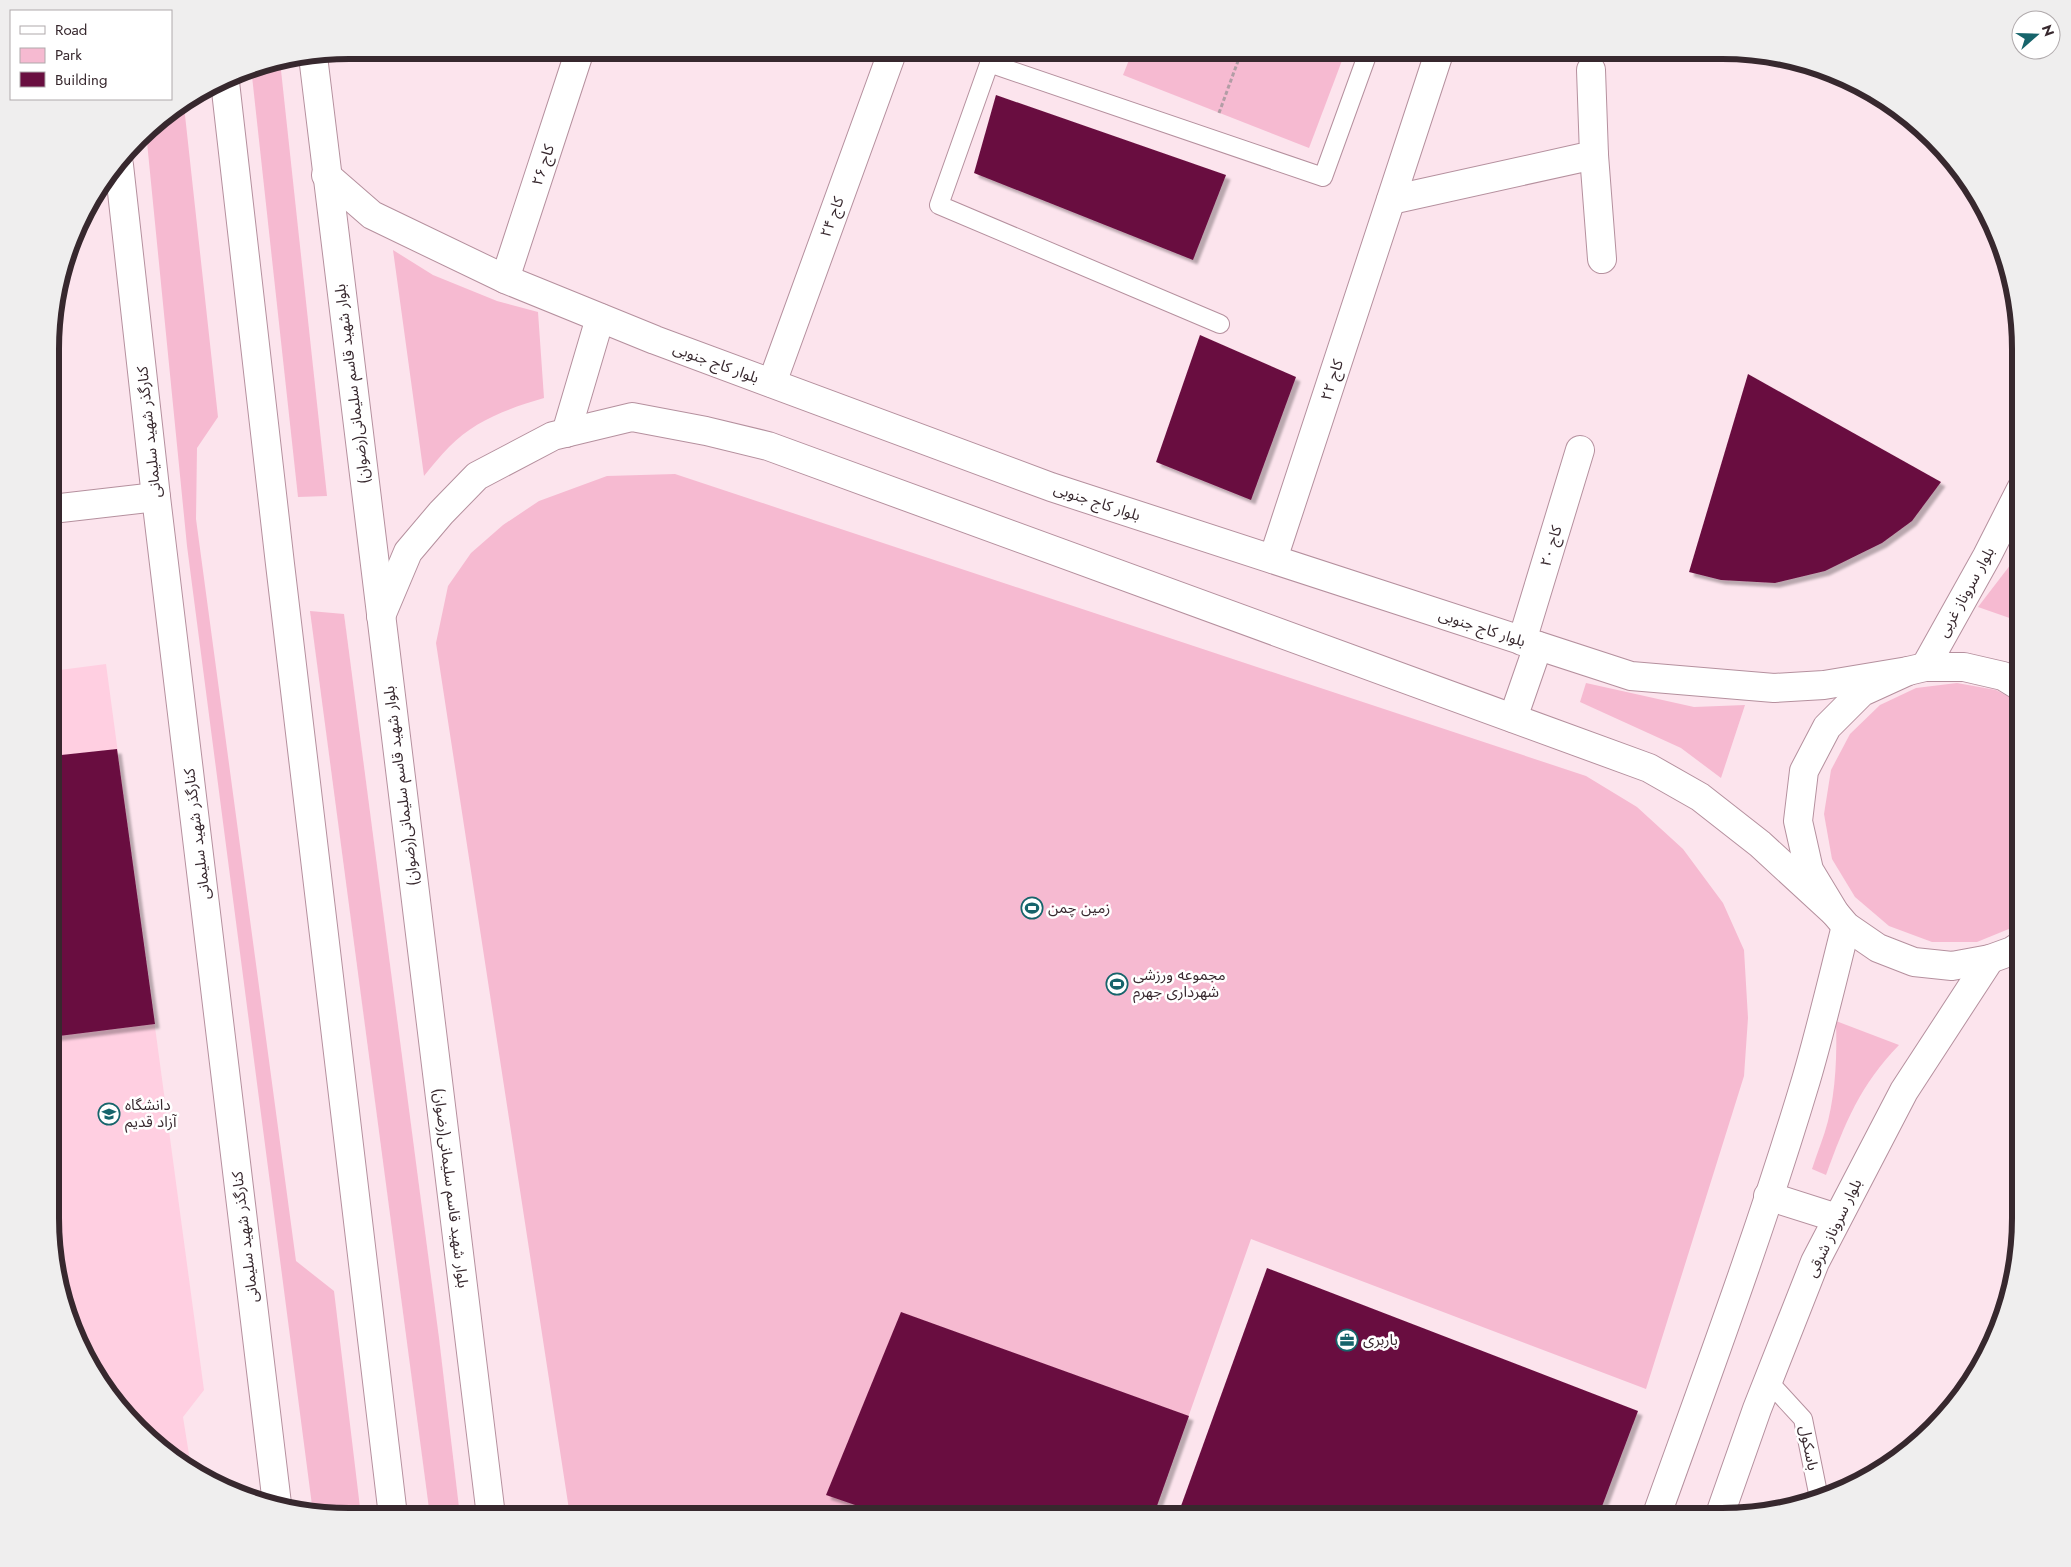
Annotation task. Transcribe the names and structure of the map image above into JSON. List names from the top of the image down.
{
  "streets": {
    "main road": [
      "کاج ۲۶",
      "کاج ۲۴",
      "بلوار کاج جنوبی",
      "کاج ۲۲",
      "بلوار شهید قاسم سلیمانی(رضوان)",
      "کنارگذر شهید سلیمانی",
      "کاج ۲۰",
      "بلوار سروناز غربی",
      "بلوار سروناز شرقی"
    ],
    "lane": ["باسکول"]
  },
  "crossings": [
    ["کاج ۲۶", "بلوار کاج جنوبی"],
    ["کاج ۲۴", "بلوار کاج جنوبی"],
    ["بلوار کاج جنوبی", "کاج ۲۲"],
    ["بلوار کاج جنوبی", "بلوار شهید قاسم سلیمانی(رضوان)"],
    ["بلوار کاج جنوبی", "کاج ۲۰"],
    ["بلوار کاج جنوبی", "بلوار سروناز غربی"],
    ["بلوار سروناز شرقی", "باسکول"]
  ],
  "places": {
    "sports": ["زمین چمن", "مجموعه ورزشی شهرداری جهرم"],
    "school or university": ["دانشگاه آزاد قدیم"],
    "office": ["باربری"]
  },
  "legend": ["Road", "Park", "Building"],
  "north": "right"
}
